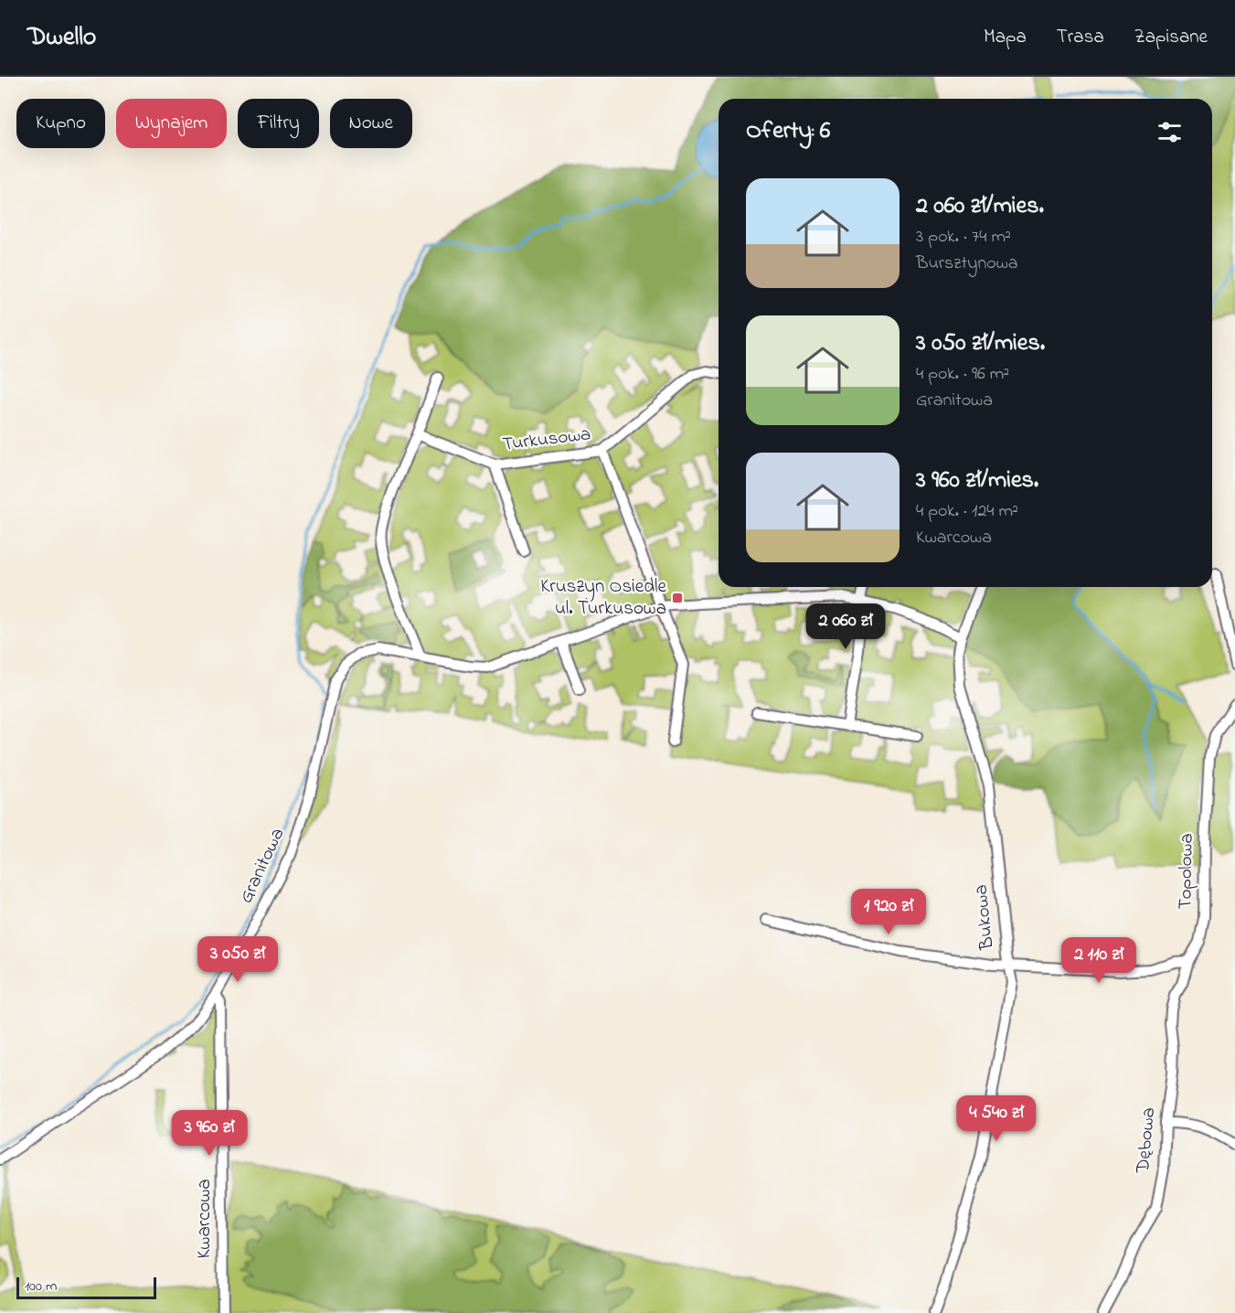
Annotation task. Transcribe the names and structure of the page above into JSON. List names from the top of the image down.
{
  "streets": {
    "street": [
      "Turkusowa",
      "Granitowa",
      "Topolowa",
      "Bukowa",
      "Dębowa",
      "Kwarcowa"
    ]
  },
  "crossings": [
    ["Granitowa", "Kwarcowa"],
    ["Topolowa", "Dębowa"]
  ],
  "places": {
    "transit": ["Kruszyn Osiedle ul. Turkusowa"]
  },
  "scale_bar": "100 m",
  "page": {
    "header": "Dwello",
    "nav": ["Mapa", "Trasa", "Zapisane"],
    "chip": [
      "Kupno",
      "Wynajem",
      "Filtry",
      "Nowe"
    ],
    "heading": "Oferty: 6",
    "list": [
      {
        "name": "2 060 zł/mies.",
        "note": "3 pok. · 74 m² · Bursztynowa"
      },
      {
        "name": "3 050 zł/mies.",
        "note": "4 pok. · 96 m² · Granitowa"
      },
      {
        "name": "3 960 zł/mies.",
        "note": "4 pok. · 124 m² · Kwarcowa"
      }
    ],
    "price": [
      "2 060 zł",
      "1 920 zł",
      "3 050 zł",
      "2 110 zł",
      "4 540 zł",
      "3 960 zł"
    ],
    "scale": "100 m"
  }
}
